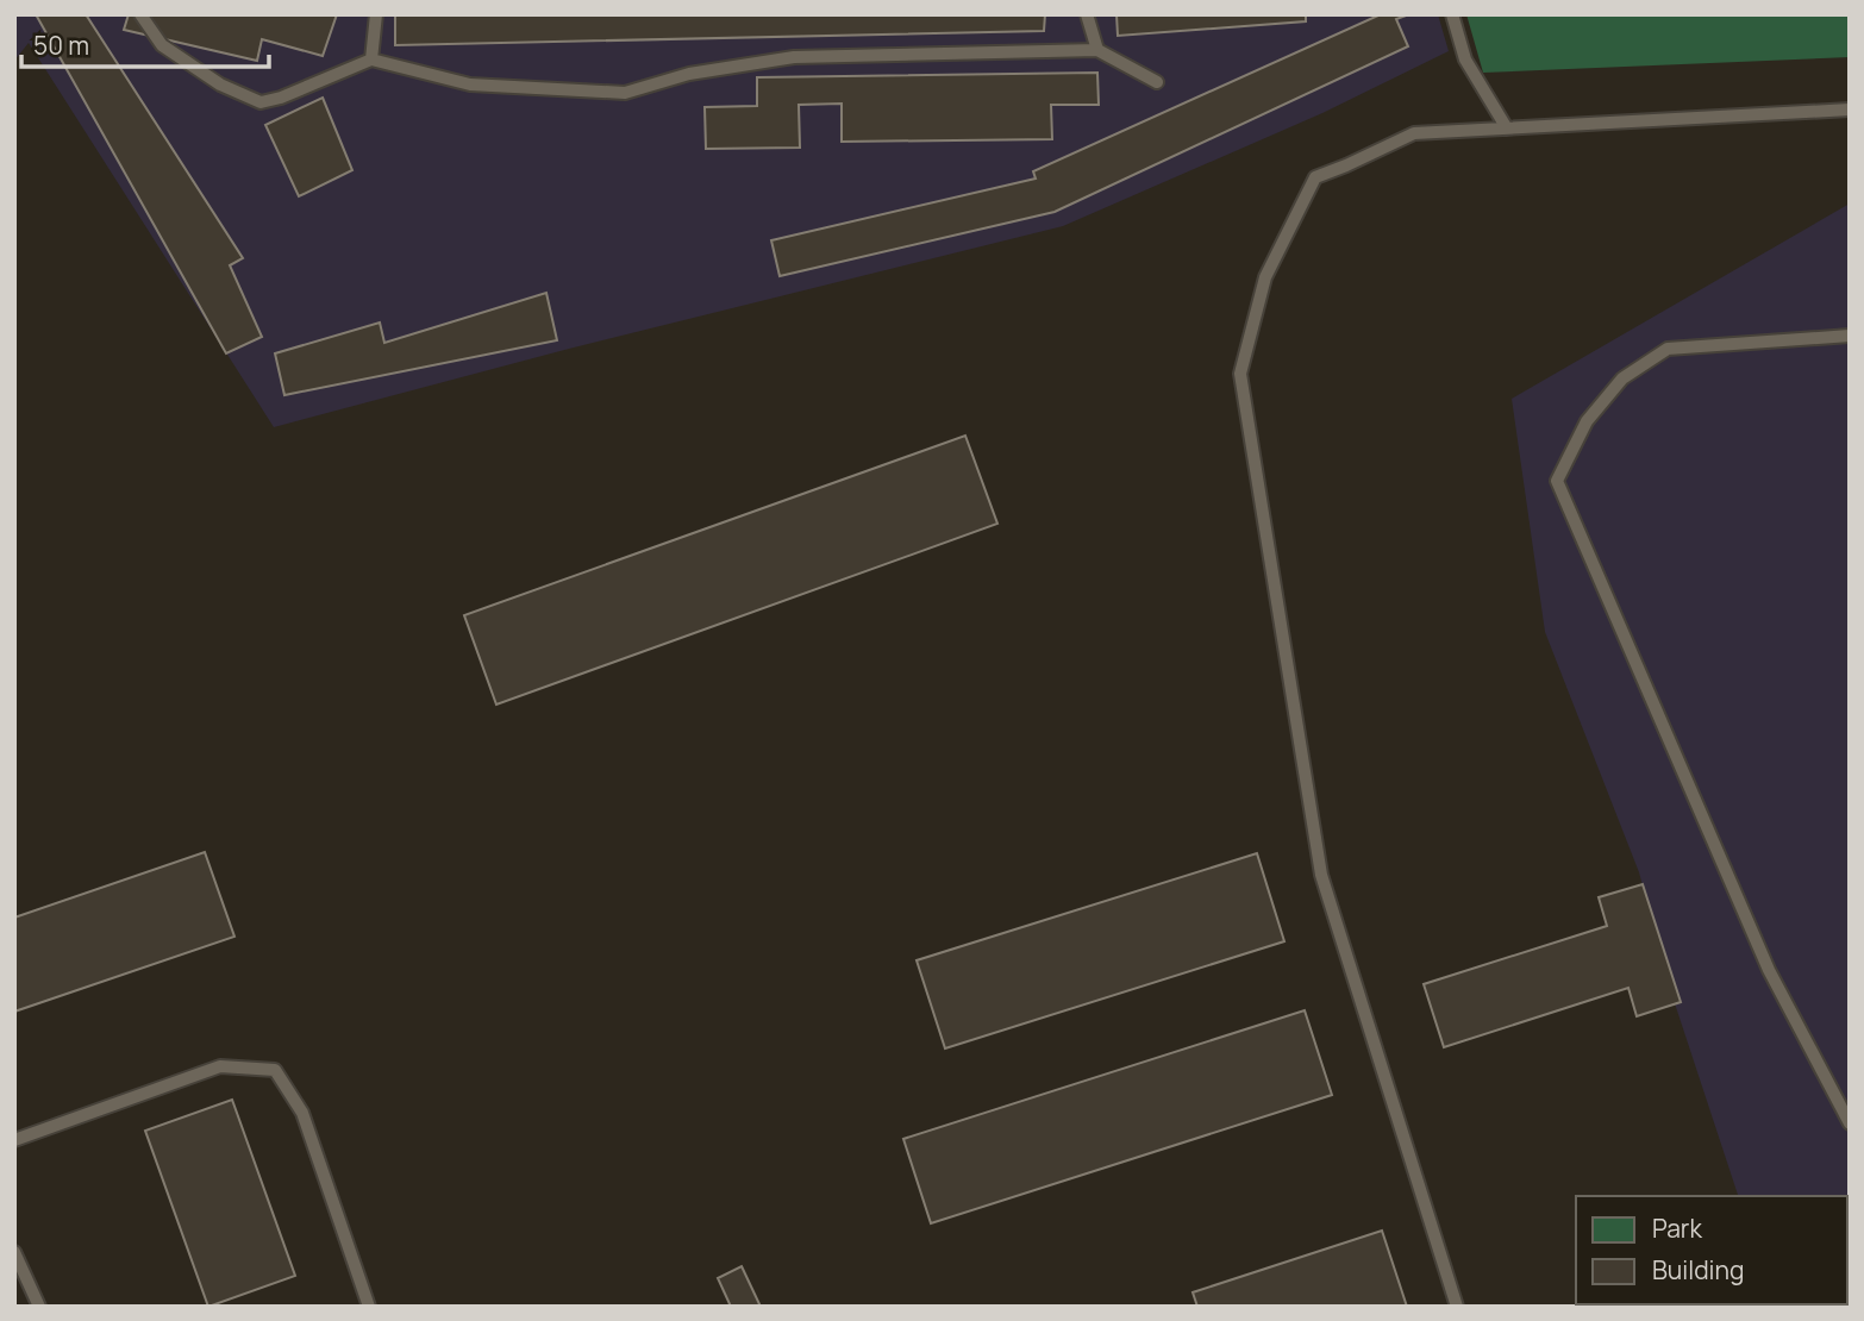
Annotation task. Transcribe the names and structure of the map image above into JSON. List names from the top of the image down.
{
  "legend": ["Park", "Building"],
  "scale_bar": "50 m"
}
